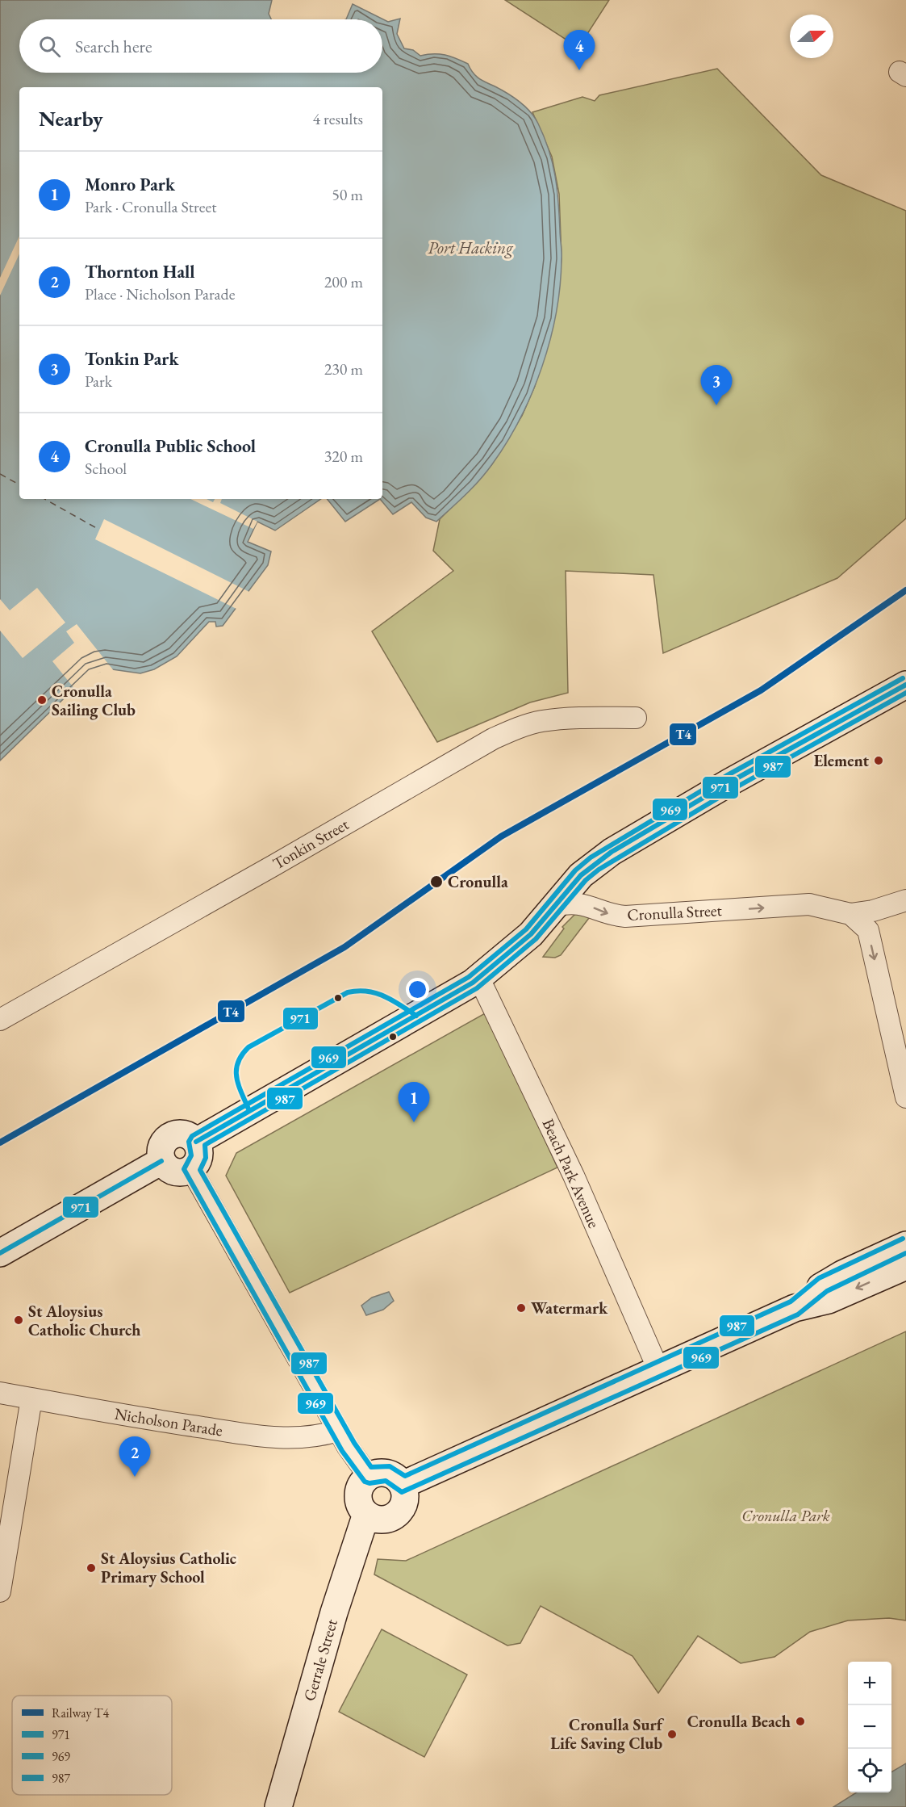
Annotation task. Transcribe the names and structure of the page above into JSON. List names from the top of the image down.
{
  "streets": {
    "street": [
      "Tonkin Street",
      "Cronulla Street",
      "Beach Park Avenue",
      "Nicholson Parade",
      "Gerrale Street"
    ]
  },
  "one_way": ["Cronulla Street"],
  "water": ["Port Hacking"],
  "parks": ["Cronulla Park"],
  "places": [
    "Cronulla Sailing Club",
    "Element",
    "Cronulla",
    "Watermark",
    "St Aloysius Catholic Church",
    "St Aloysius Catholic Primary School",
    "Cronulla Beach",
    "Cronulla Surf Life Saving Club"
  ],
  "lines": [
    "rail line T4",
    "transit line 969",
    "transit line 971",
    "transit line 987"
  ],
  "legend": [
    "Railway T4",
    "971",
    "969",
    "987"
  ],
  "north": "right",
  "page": {
    "search": "Search here",
    "pins": [
      "4",
      "3",
      "1",
      "2"
    ],
    "heading": ["Nearby", "4 results"],
    "list": [
      {
        "mark": "1",
        "name": "Monro Park",
        "note": "Park · Cronulla Street",
        "value": "50 m"
      },
      {
        "mark": "2",
        "name": "Thornton Hall",
        "note": "Place · Nicholson Parade",
        "value": "200 m"
      },
      {
        "mark": "3",
        "name": "Tonkin Park",
        "note": "Park",
        "value": "230 m"
      },
      {
        "mark": "4",
        "name": "Cronulla Public School",
        "note": "School",
        "value": "320 m"
      }
    ],
    "map_buttons": ["+", "−"]
  }
}
